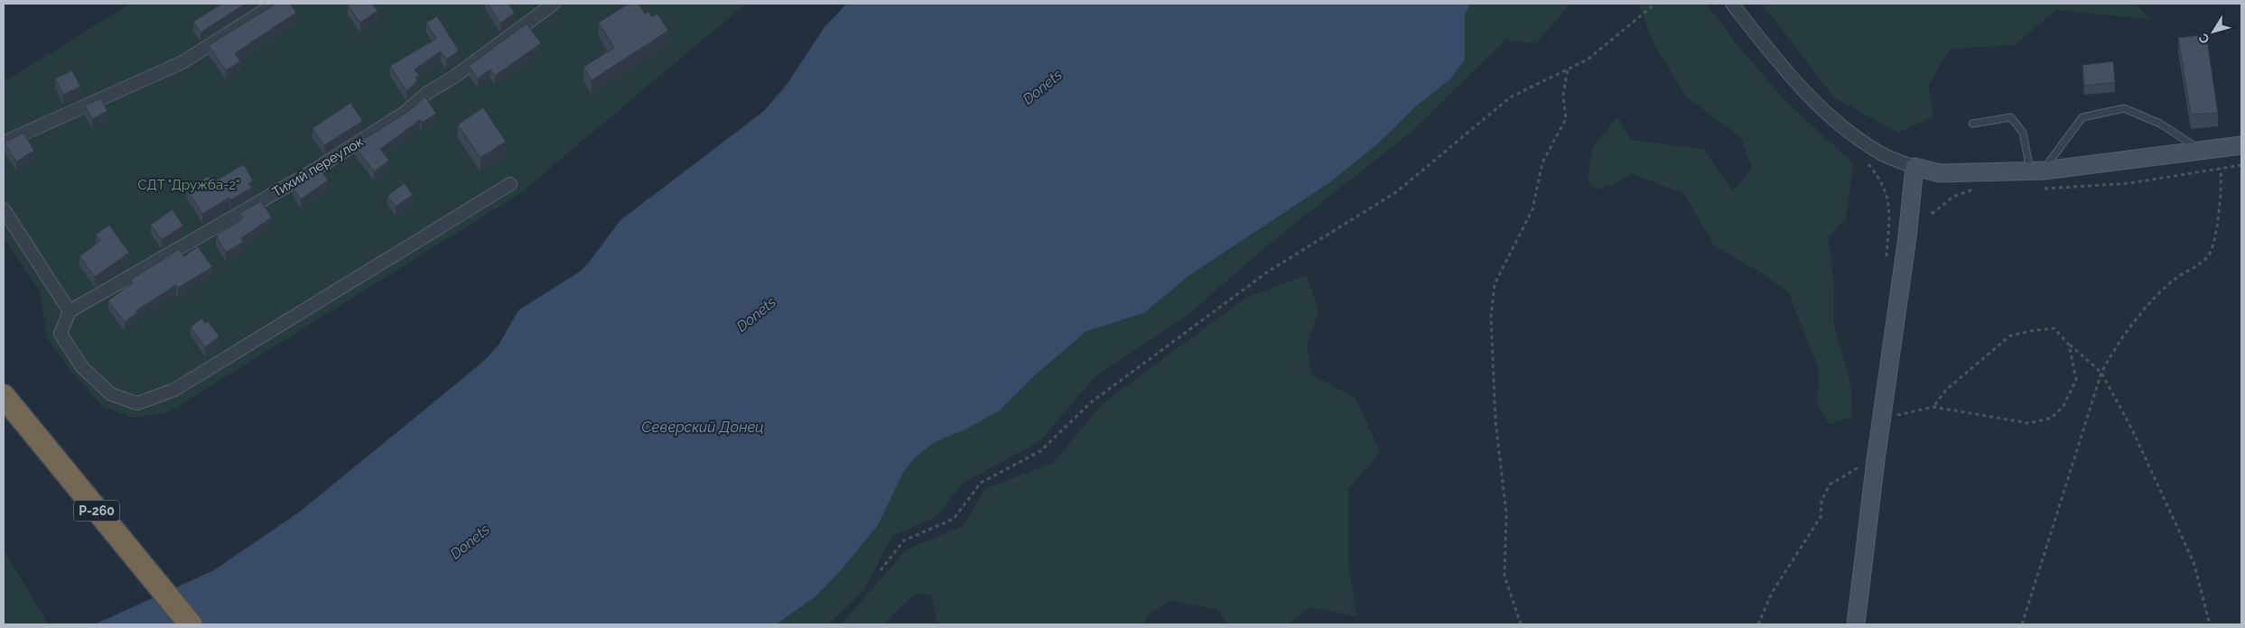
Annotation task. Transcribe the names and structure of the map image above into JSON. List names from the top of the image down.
{
  "streets": {
    "highway": ["Р-260"],
    "street": ["Тихий переулок"]
  },
  "water": ["Donets", "Северский Донец"],
  "parks": ["СДТ \"Дружба-2\""],
  "north": "bottom left"
}
